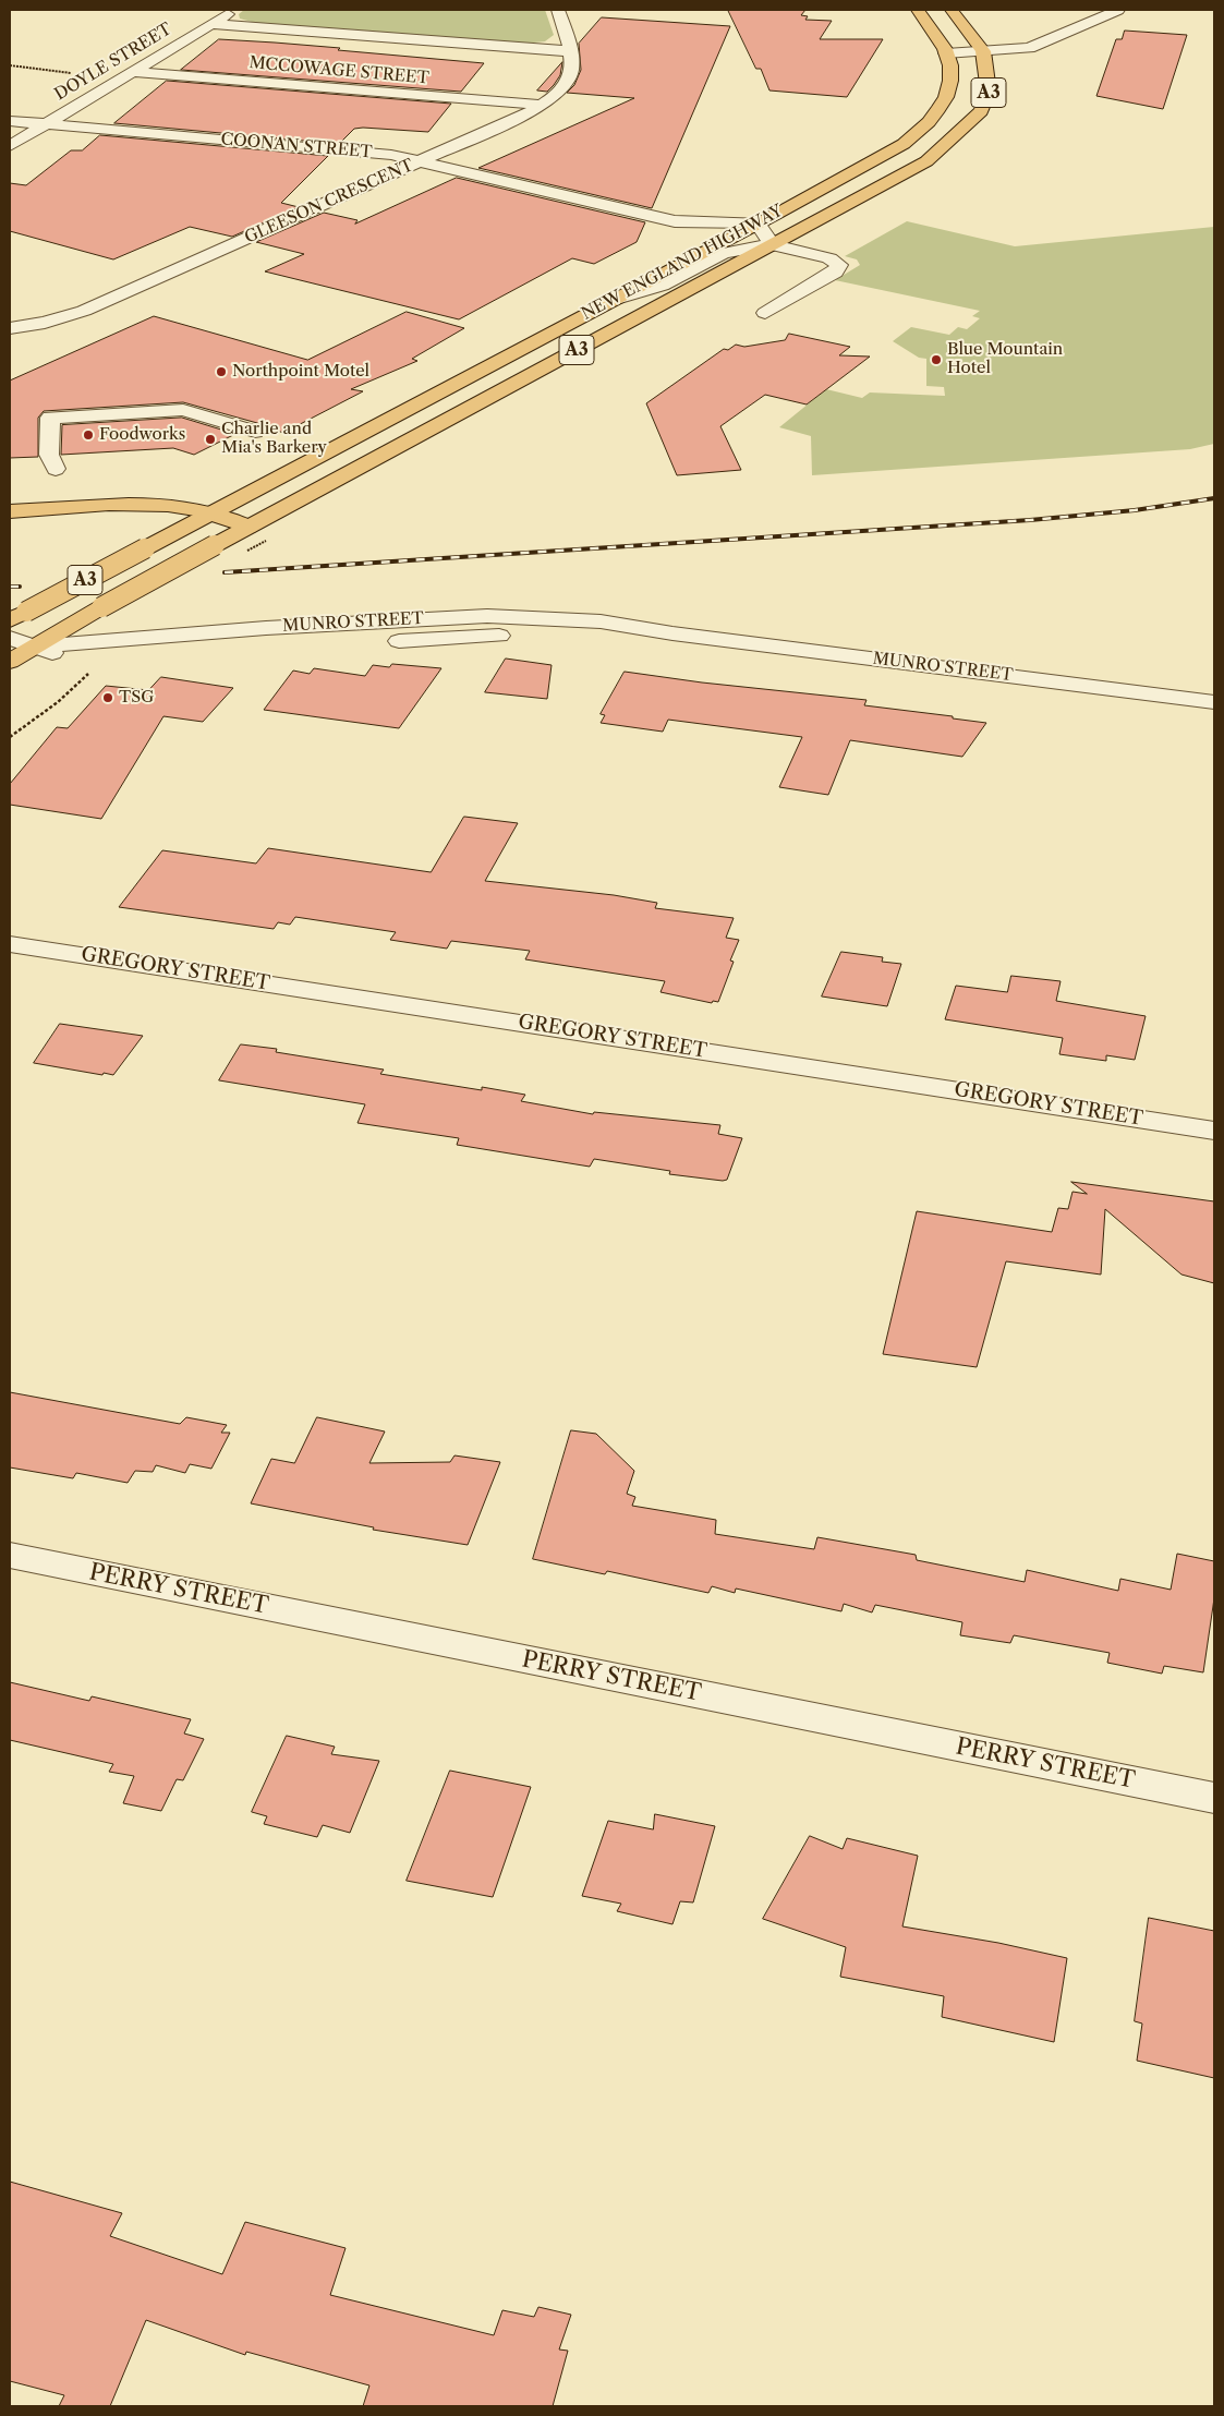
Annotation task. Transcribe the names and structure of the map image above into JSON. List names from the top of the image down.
{
  "streets": {
    "main road": ["A3", "NEW ENGLAND HIGHWAY"],
    "street": [
      "DOYLE STREET",
      "MCCOWAGE STREET",
      "COONAN STREET",
      "GLEESON CRESCENT",
      "MUNRO STREET",
      "GREGORY STREET",
      "PERRY STREET"
    ]
  },
  "crossings": [
    ["DOYLE STREET", "MCCOWAGE STREET"],
    ["DOYLE STREET", "COONAN STREET"],
    ["MCCOWAGE STREET", "GLEESON CRESCENT"],
    ["A3", "NEW ENGLAND HIGHWAY"],
    ["A3", "MUNRO STREET"],
    ["COONAN STREET", "GLEESON CRESCENT"],
    ["COONAN STREET", "NEW ENGLAND HIGHWAY"]
  ],
  "places": [
    "Blue Mountain Hotel",
    "Northpoint Motel",
    "Foodworks",
    "Charlie and Mia's Barkery",
    "TSG"
  ]
}
